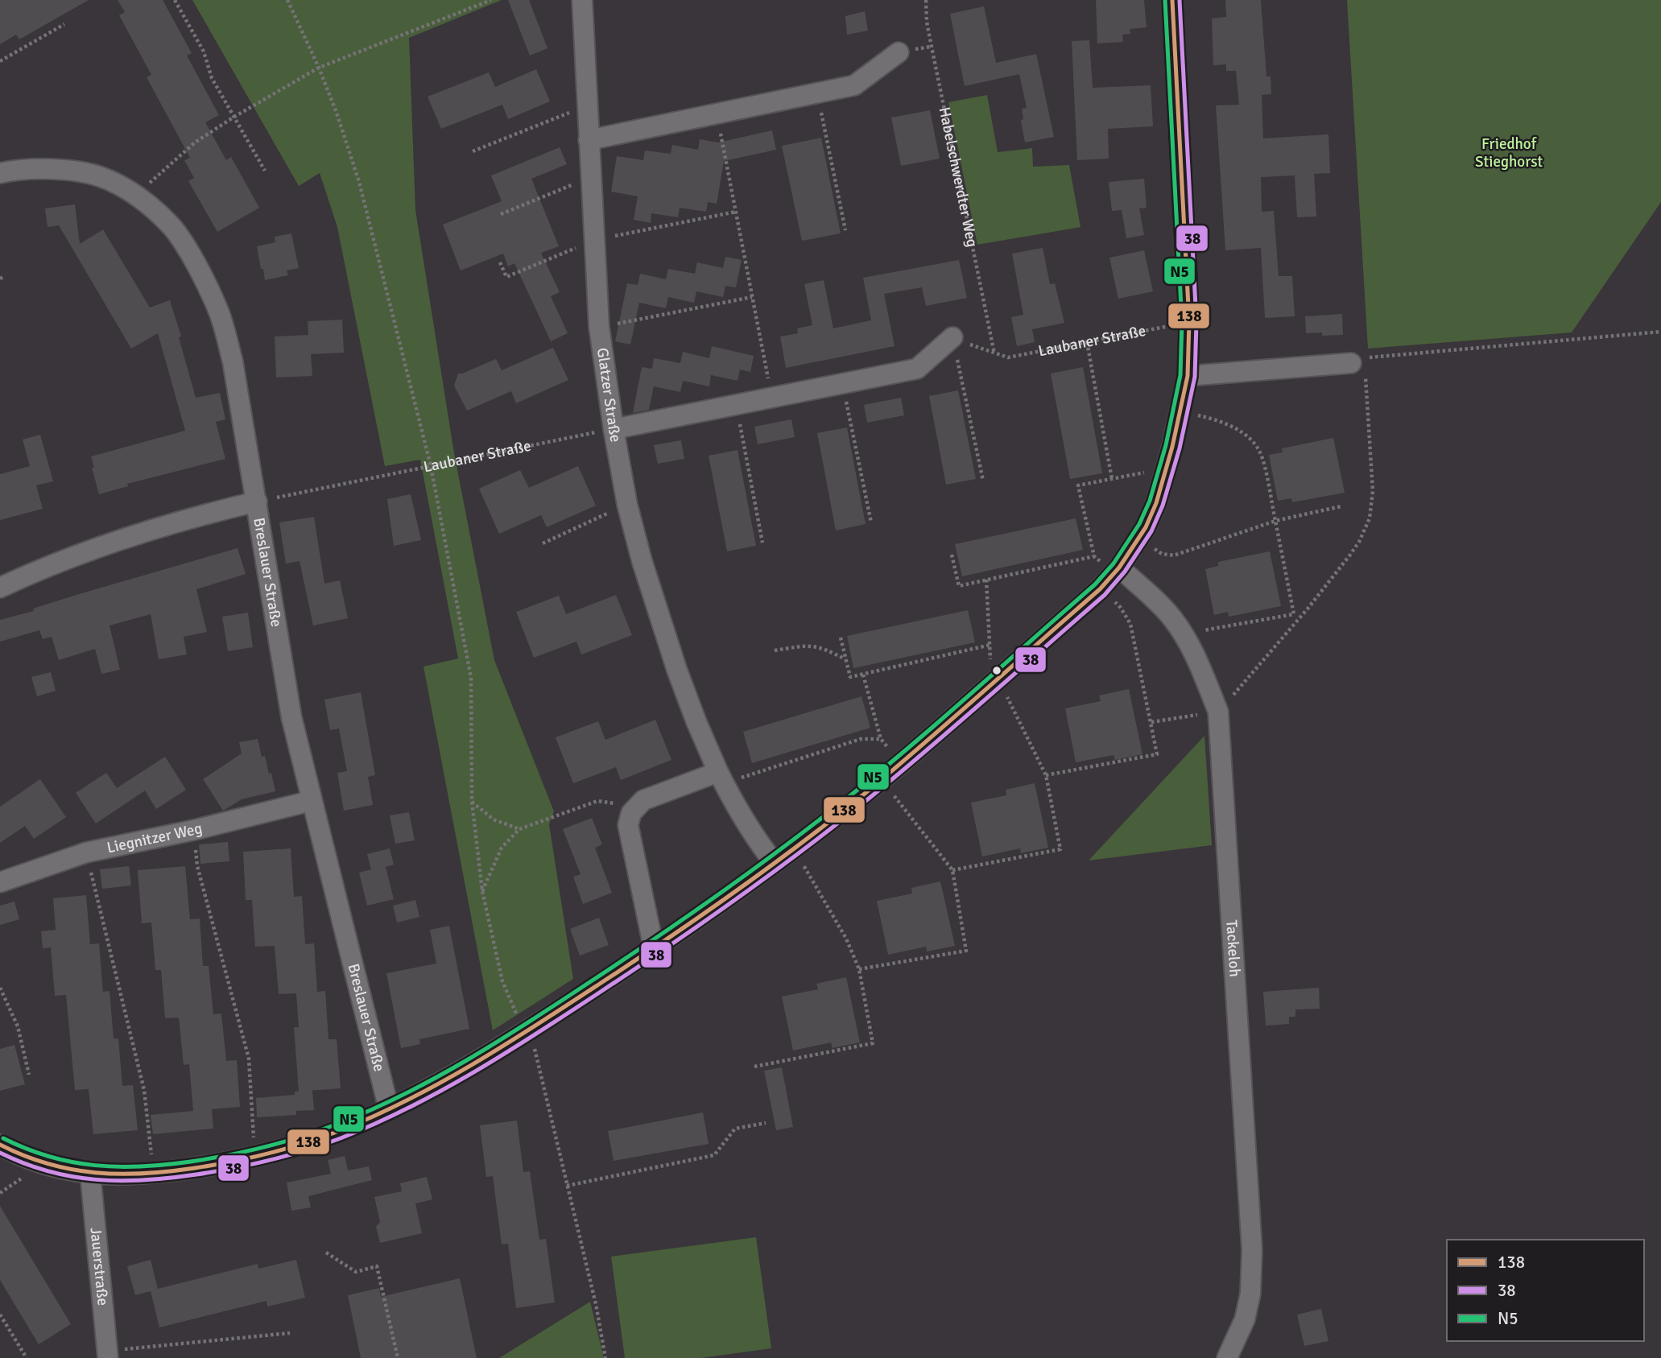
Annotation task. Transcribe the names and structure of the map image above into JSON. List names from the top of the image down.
{
  "streets": {
    "street": [
      "Glatzer Straße",
      "Breslauer Straße",
      "Liegnitzer Weg",
      "Tackeloh",
      "Jauerstraße"
    ],
    "path": ["Habelschwerdter Weg", "Laubaner Straße"]
  },
  "crossings": [
    ["Habelschwerdter Weg", "Laubaner Straße"],
    ["Laubaner Straße", "Glatzer Straße"],
    ["Laubaner Straße", "Breslauer Straße"],
    ["Breslauer Straße", "Liegnitzer Weg"]
  ],
  "parks": ["Friedhof Stieghorst"],
  "lines": ["transit line 138", "transit line 38", "transit line N5"],
  "legend": ["138", "38", "N5"]
}
